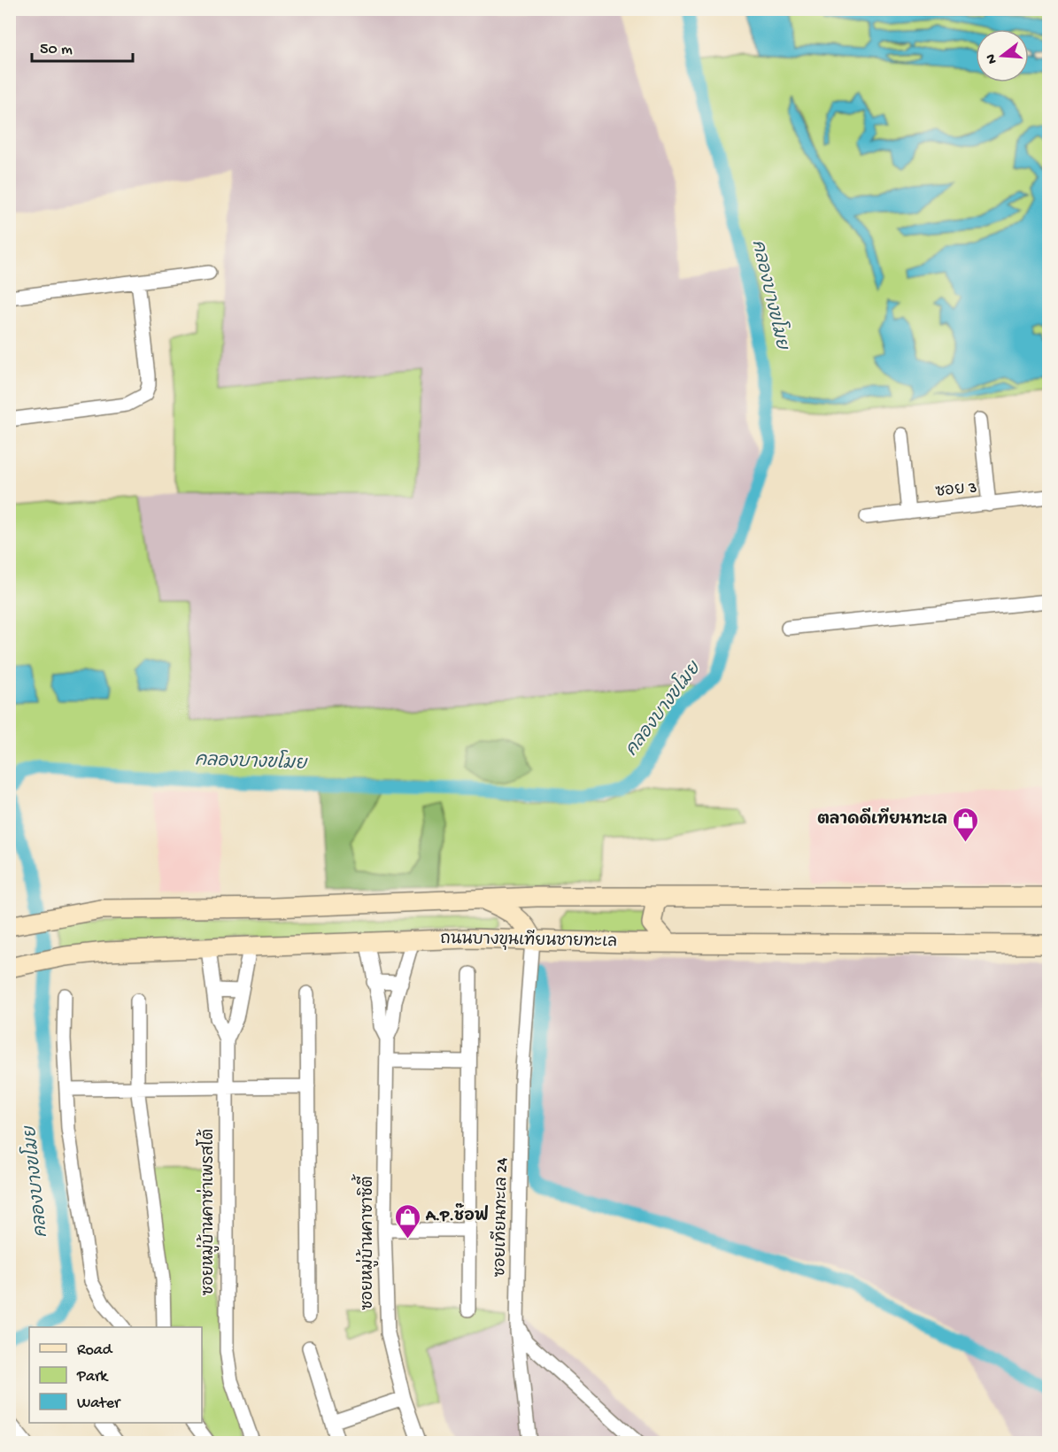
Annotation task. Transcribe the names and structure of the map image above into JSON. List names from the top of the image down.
{
  "streets": {
    "main road": ["ถนนบางขุนเทียนชายทะเล"],
    "street": [
      "ซอย 3",
      "ซอยหมู่บ้านคาซ่าเพรสโต้",
      "ซอยเทียนทะเล 24",
      "ซอยหมู่บ้านคาซาซิตี้"
    ]
  },
  "crossings": [
    ["ถนนบางขุนเทียนชายทะเล", "ซอยหมู่บ้านคาซ่าเพรสโต้"],
    ["ถนนบางขุนเทียนชายทะเล", "ซอยเทียนทะเล 24"],
    ["ถนนบางขุนเทียนชายทะเล", "ซอยหมู่บ้านคาซาซิตี้"]
  ],
  "water": ["คลองบางขโมย"],
  "places": {
    "shop": ["ตลาดดีเทียนทะเล", "A.P.ช๊อฟ"]
  },
  "legend": ["Road", "Park", "Water"],
  "scale_bar": "50 m",
  "north": "left"
}
